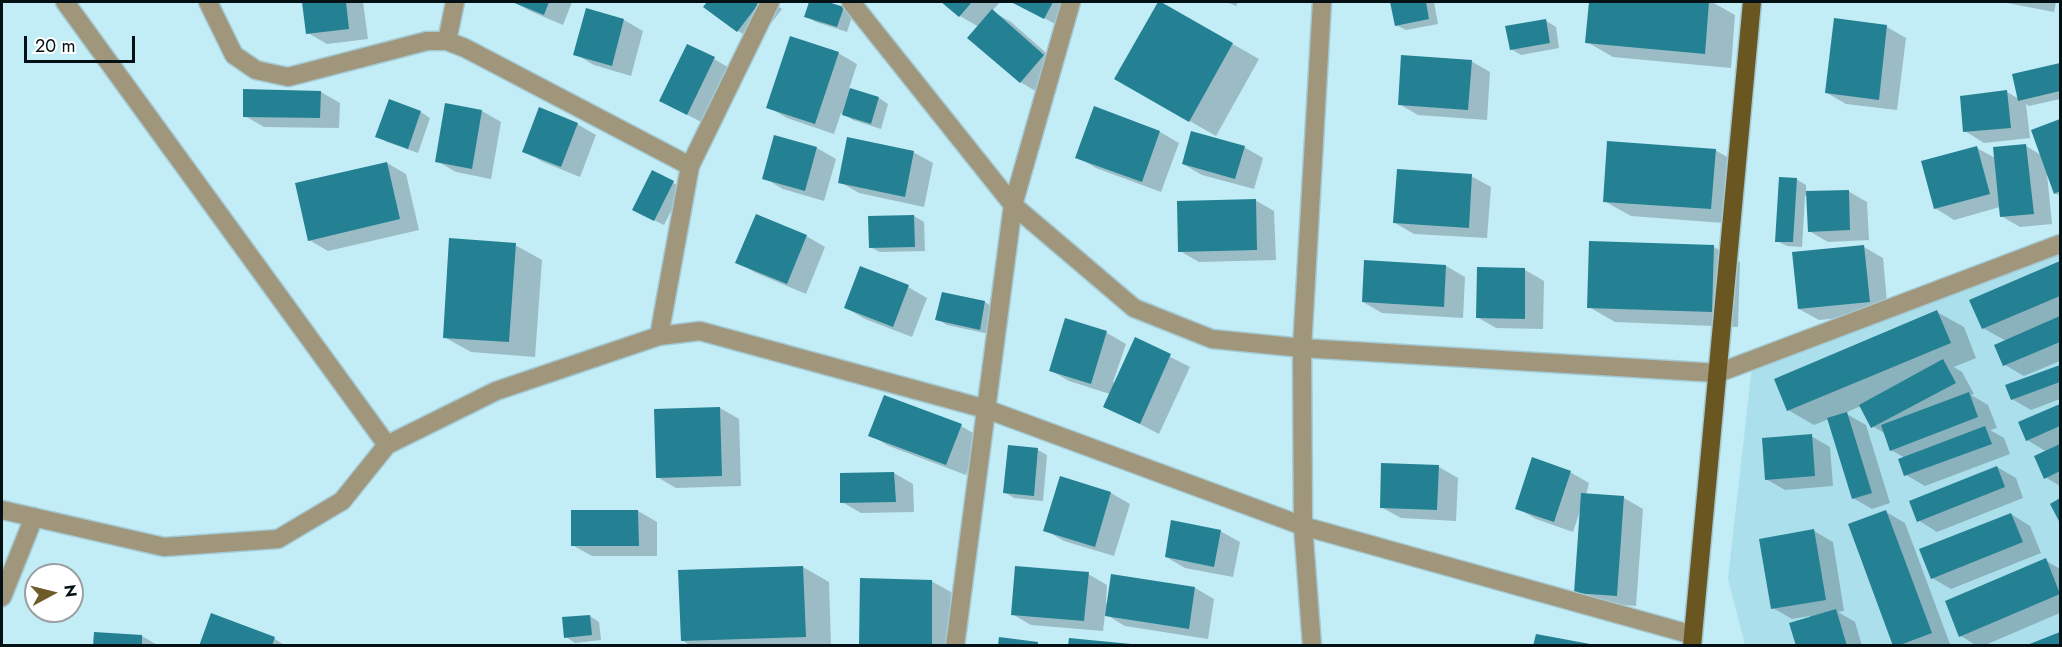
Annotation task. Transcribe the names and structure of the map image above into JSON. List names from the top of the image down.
{
  "scale_bar": "20 m",
  "north": "right"
}
